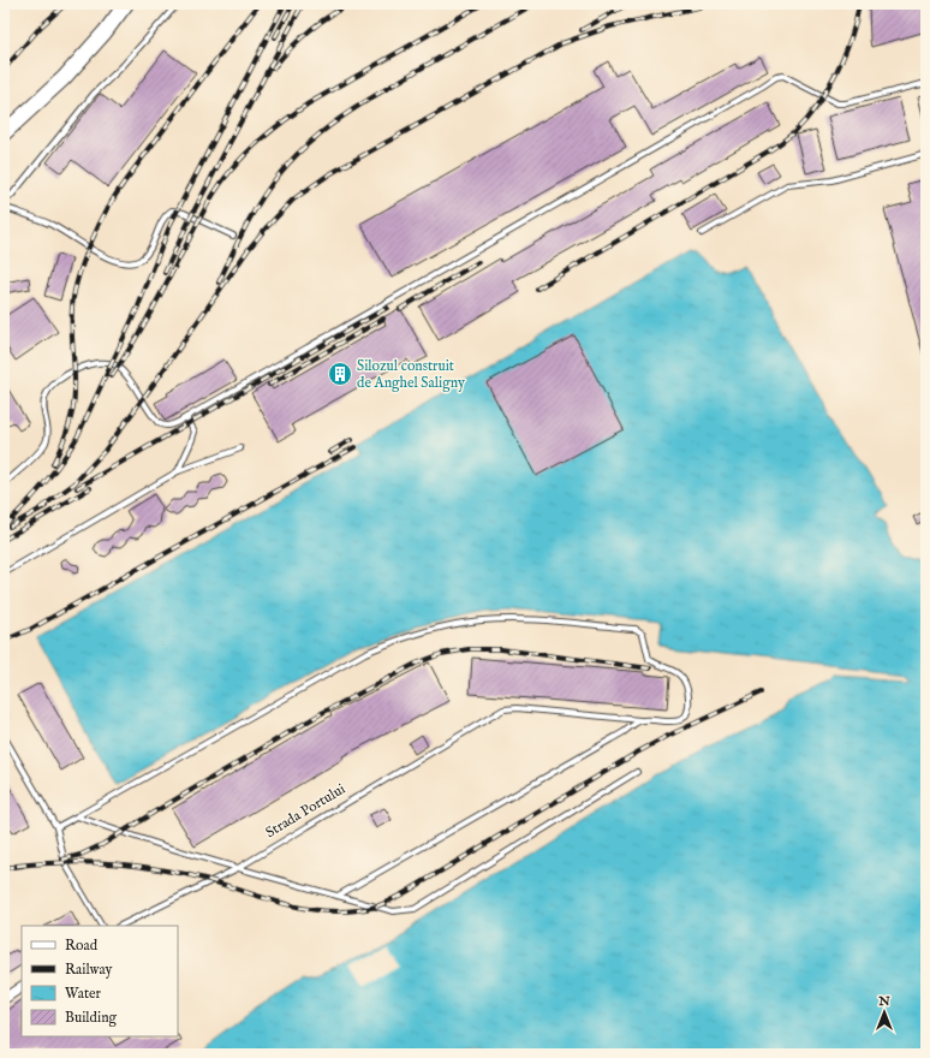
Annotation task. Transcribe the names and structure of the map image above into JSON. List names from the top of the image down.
{
  "streets": {
    "lane": ["Strada Portului"]
  },
  "places": {
    "building": ["Silozul construit de Anghel Saligny"]
  },
  "legend": [
    "Road",
    "Railway",
    "Water",
    "Building"
  ],
  "north": "top"
}
